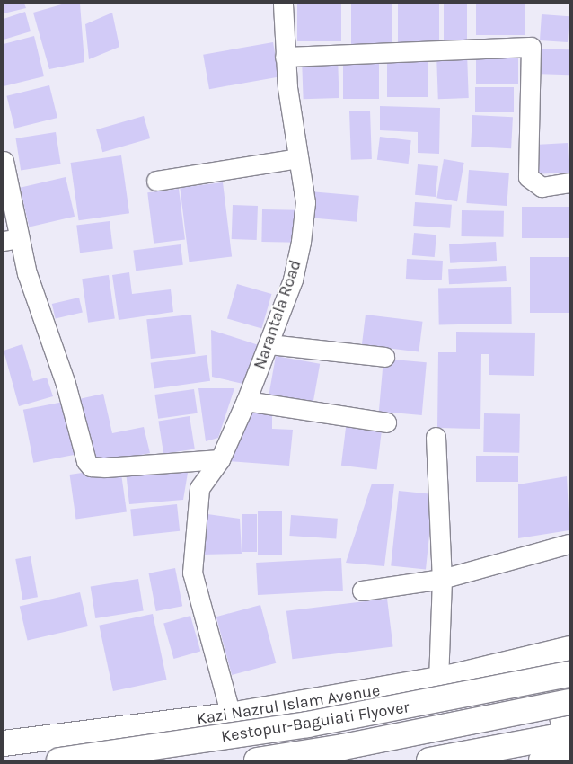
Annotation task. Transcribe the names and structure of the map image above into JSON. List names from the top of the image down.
{
  "streets": {
    "main road": ["Kazi Nazrul Islam Avenue", "Kestopur-Baguiati Flyover"],
    "street": ["Narantala Road"]
  },
  "crossings": [
    ["Narantala Road", "Kazi Nazrul Islam Avenue"]
  ]
}
